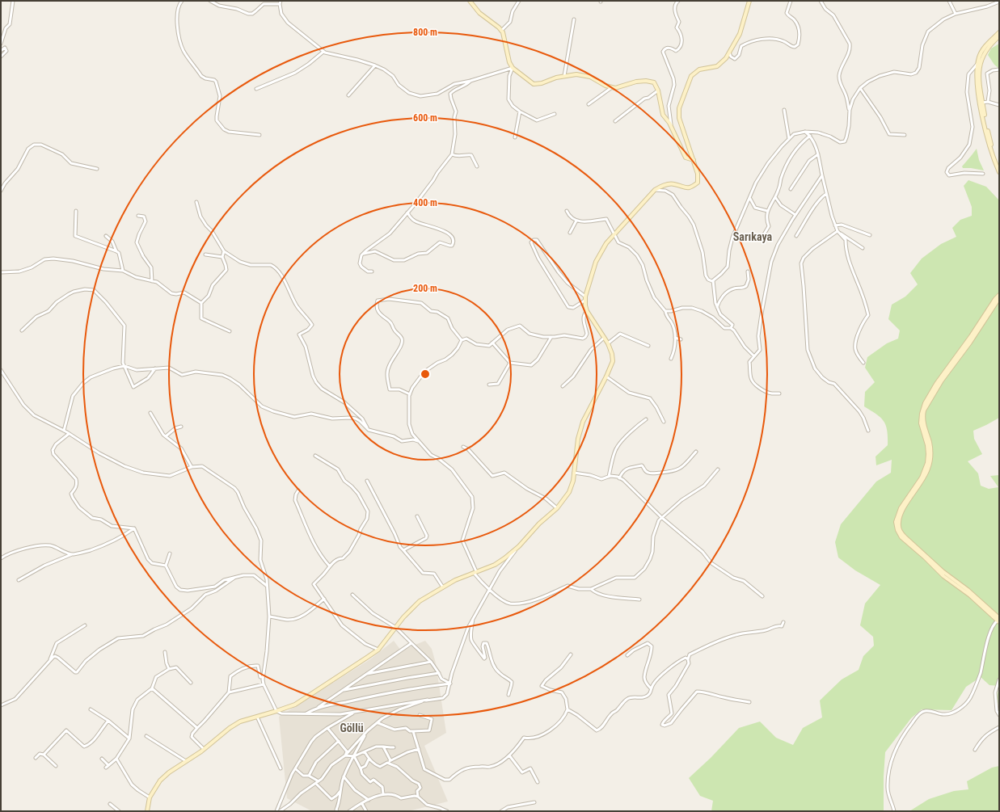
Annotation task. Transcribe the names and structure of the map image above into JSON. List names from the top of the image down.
{
  "districts": ["Sarıkaya", "Göllü"],
  "rings": [
    "800 m",
    "600 m",
    "400 m",
    "200 m"
  ]
}
